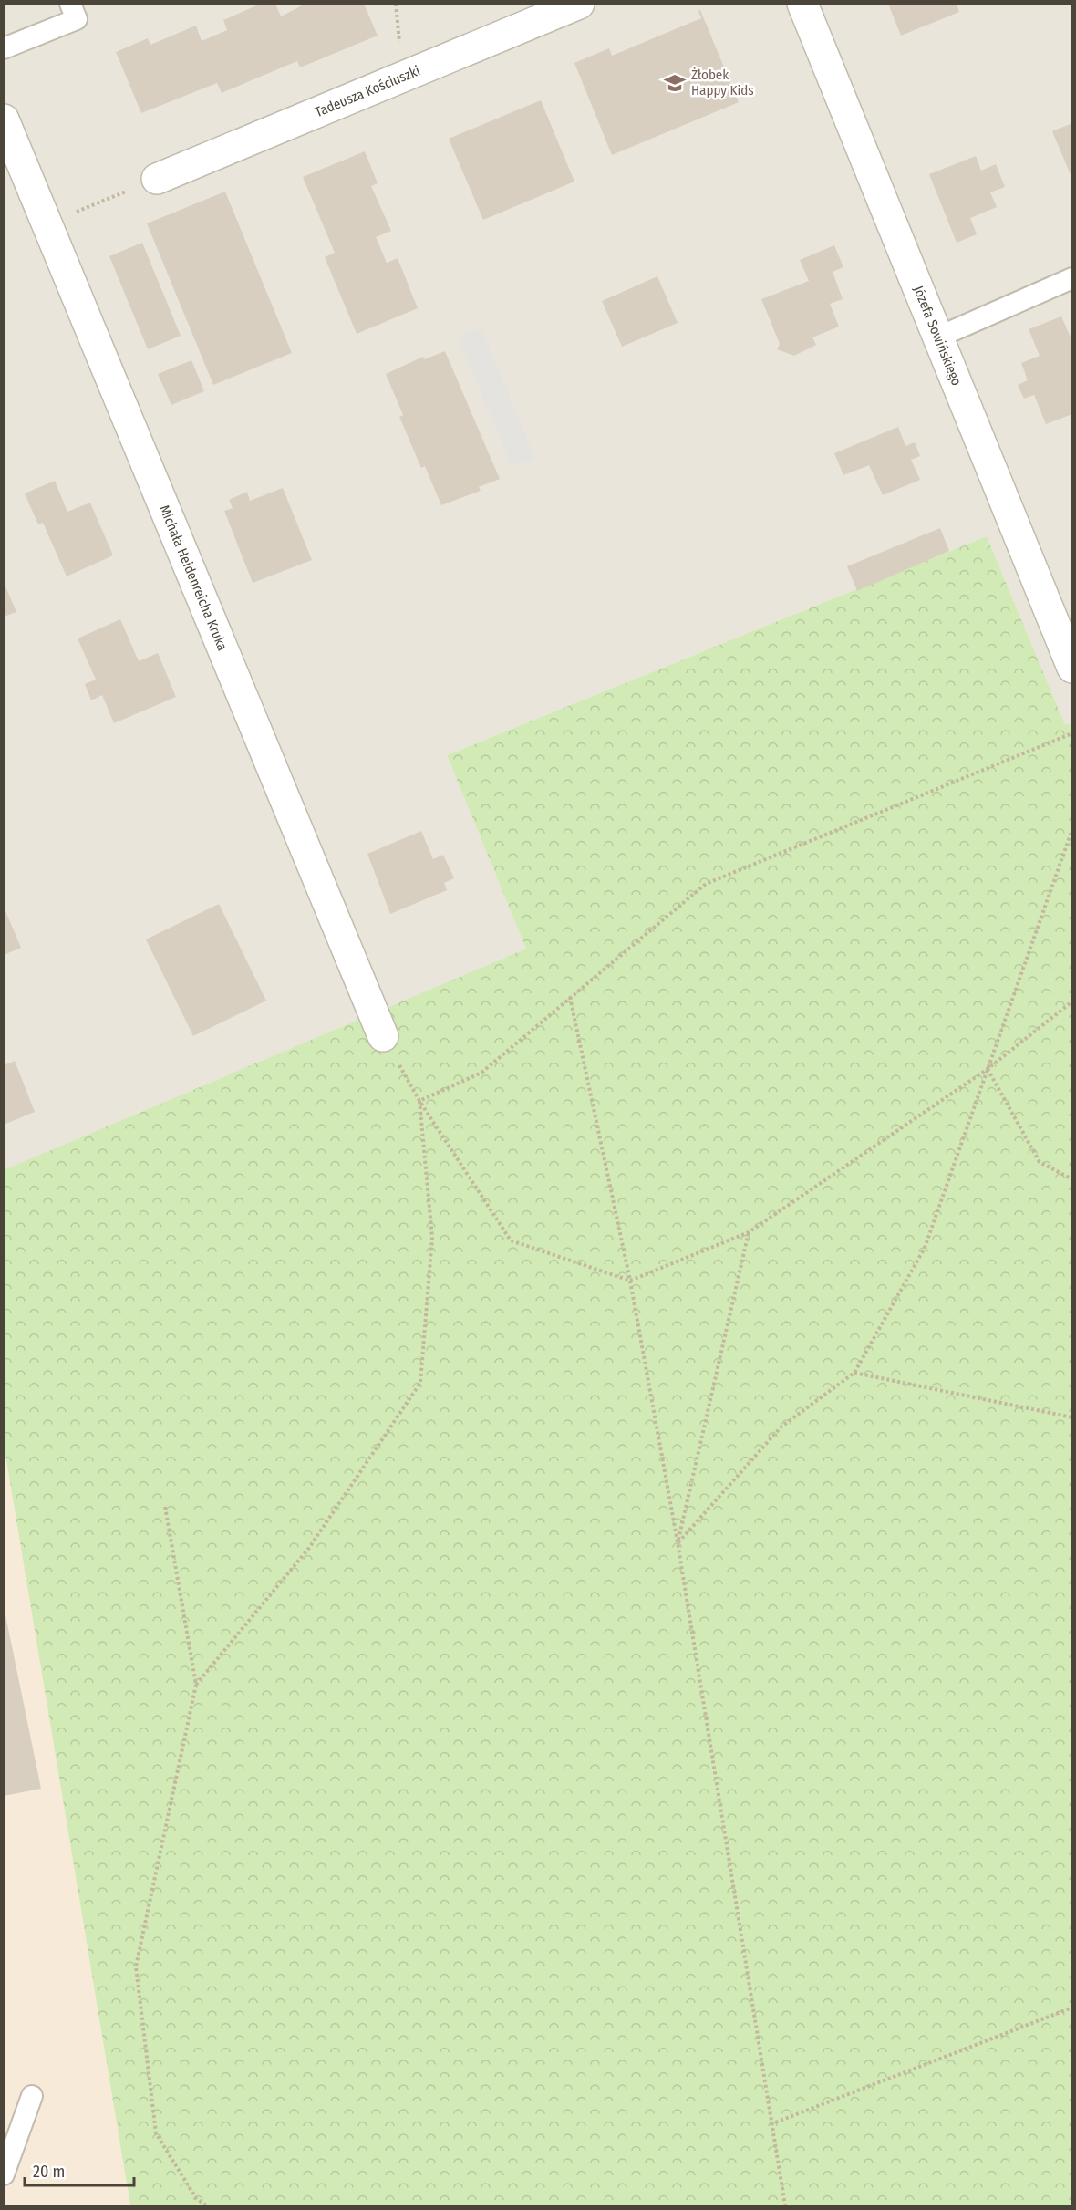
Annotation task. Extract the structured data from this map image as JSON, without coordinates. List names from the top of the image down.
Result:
{
  "streets": {
    "street": ["Tadeusza Kościuszki", "Józefa Sowińskiego", "Michała Heidenreicha Kruka"]
  },
  "places": {
    "school or university": ["Żłobek Happy Kids"]
  },
  "scale_bar": "20 m"
}
